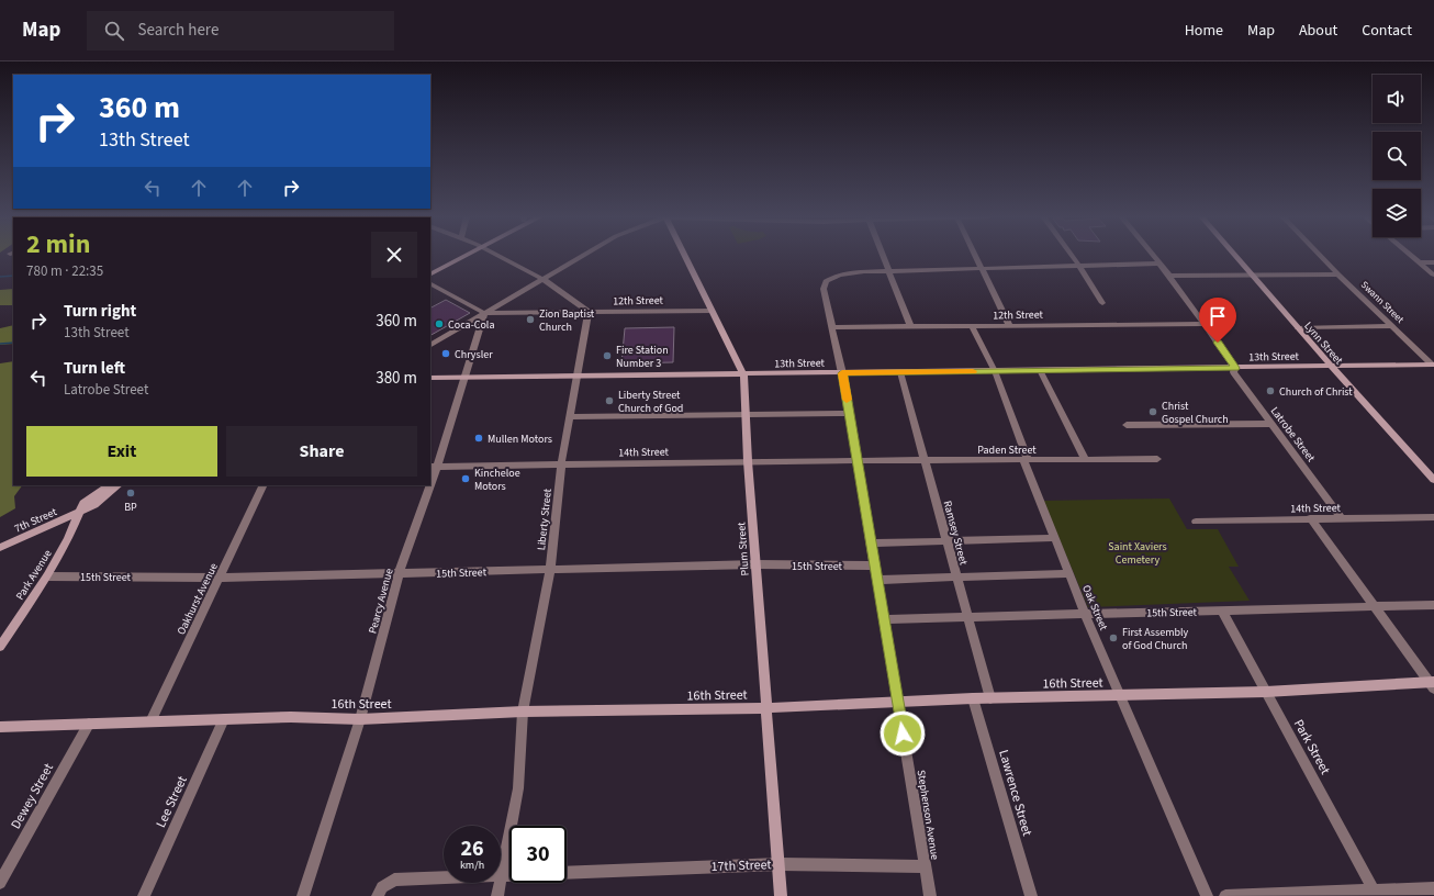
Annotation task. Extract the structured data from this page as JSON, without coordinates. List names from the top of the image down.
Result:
{
  "streets": {
    "street": [
      "12th Street",
      "Swann Street",
      "Lynn Street",
      "13th Street",
      "Latrobe Street",
      "Paden Street",
      "14th Street",
      "7th Street",
      "Liberty Street",
      "Ramsey Street",
      "Plum Street",
      "15th Street",
      "Park Avenue",
      "Oakhurst Avenue",
      "Pearcy Avenue",
      "Oak Street",
      "16th Street",
      "Park Street",
      "Lawrence Street",
      "Dewey Street",
      "Lee Street",
      "Stephenson Avenue",
      "17th Street"
    ]
  },
  "crossings": [
    ["12th Street", "Latrobe Street"],
    ["12th Street", "Liberty Street"],
    ["12th Street", "Plum Street"],
    ["12th Street", "Pearcy Avenue"],
    ["12th Street", "Oak Street"],
    ["12th Street", "Stephenson Avenue"],
    ["Swann Street", "13th Street"],
    ["Lynn Street", "13th Street"],
    ["13th Street", "Latrobe Street"],
    ["13th Street", "Liberty Street"],
    ["13th Street", "Ramsey Street"],
    ["13th Street", "Plum Street"],
    ["13th Street", "Pearcy Avenue"],
    ["13th Street", "Oak Street"],
    ["13th Street", "Stephenson Avenue"],
    ["Latrobe Street", "14th Street"],
    ["Paden Street", "14th Street"],
    ["Paden Street", "Ramsey Street"],
    ["Paden Street", "Oak Street"],
    ["Paden Street", "Stephenson Avenue"],
    ["14th Street", "Liberty Street"],
    ["14th Street", "Plum Street"],
    ["14th Street", "Pearcy Avenue"],
    ["14th Street", "Stephenson Avenue"],
    ["7th Street", "Park Avenue"],
    ["Liberty Street", "15th Street"],
    ["Liberty Street", "16th Street"],
    ["Liberty Street", "17th Street"],
    ["Ramsey Street", "15th Street"],
    ["Ramsey Street", "16th Street"],
    ["Plum Street", "15th Street"],
    ["Plum Street", "16th Street"],
    ["Plum Street", "17th Street"],
    ["15th Street", "Park Avenue"],
    ["15th Street", "Oakhurst Avenue"],
    ["15th Street", "Pearcy Avenue"],
    ["15th Street", "Oak Street"],
    ["15th Street", "Park Street"],
    ["15th Street", "Stephenson Avenue"],
    ["Oakhurst Avenue", "16th Street"],
    ["Pearcy Avenue", "16th Street"],
    ["Oak Street", "16th Street"],
    ["16th Street", "Park Street"],
    ["16th Street", "Lawrence Street"],
    ["16th Street", "Dewey Street"],
    ["16th Street", "Lee Street"],
    ["16th Street", "Stephenson Avenue"],
    ["Stephenson Avenue", "17th Street"]
  ],
  "parks": ["Saint Xaviers Cemetery"],
  "places": [
    "Zion Baptist Church",
    "Coca-Cola",
    "Chrysler",
    "Fire Station Number 3",
    "Church of Christ",
    "Liberty Street Church of God",
    "Christ Gospel Church",
    "Mullen Motors",
    "Kincheloe Motors",
    "BP",
    "First Assembly of God Church"
  ],
  "page": {
    "header": "Map",
    "search": "Search here",
    "nav": [
      "Home",
      "Map",
      "About",
      "Contact"
    ],
    "turn": ["360 m", "13th Street"],
    "heading": ["2 min", "780 m · 22:35"],
    "list": [
      {
        "name": "Turn right",
        "note": "13th Street",
        "value": "360 m"
      },
      {
        "name": "Turn left",
        "note": "Latrobe Street",
        "value": "380 m"
      }
    ],
    "buttons": ["Exit", "Share"],
    "speed": "26 km/h",
    "limit": "30"
  }
}
